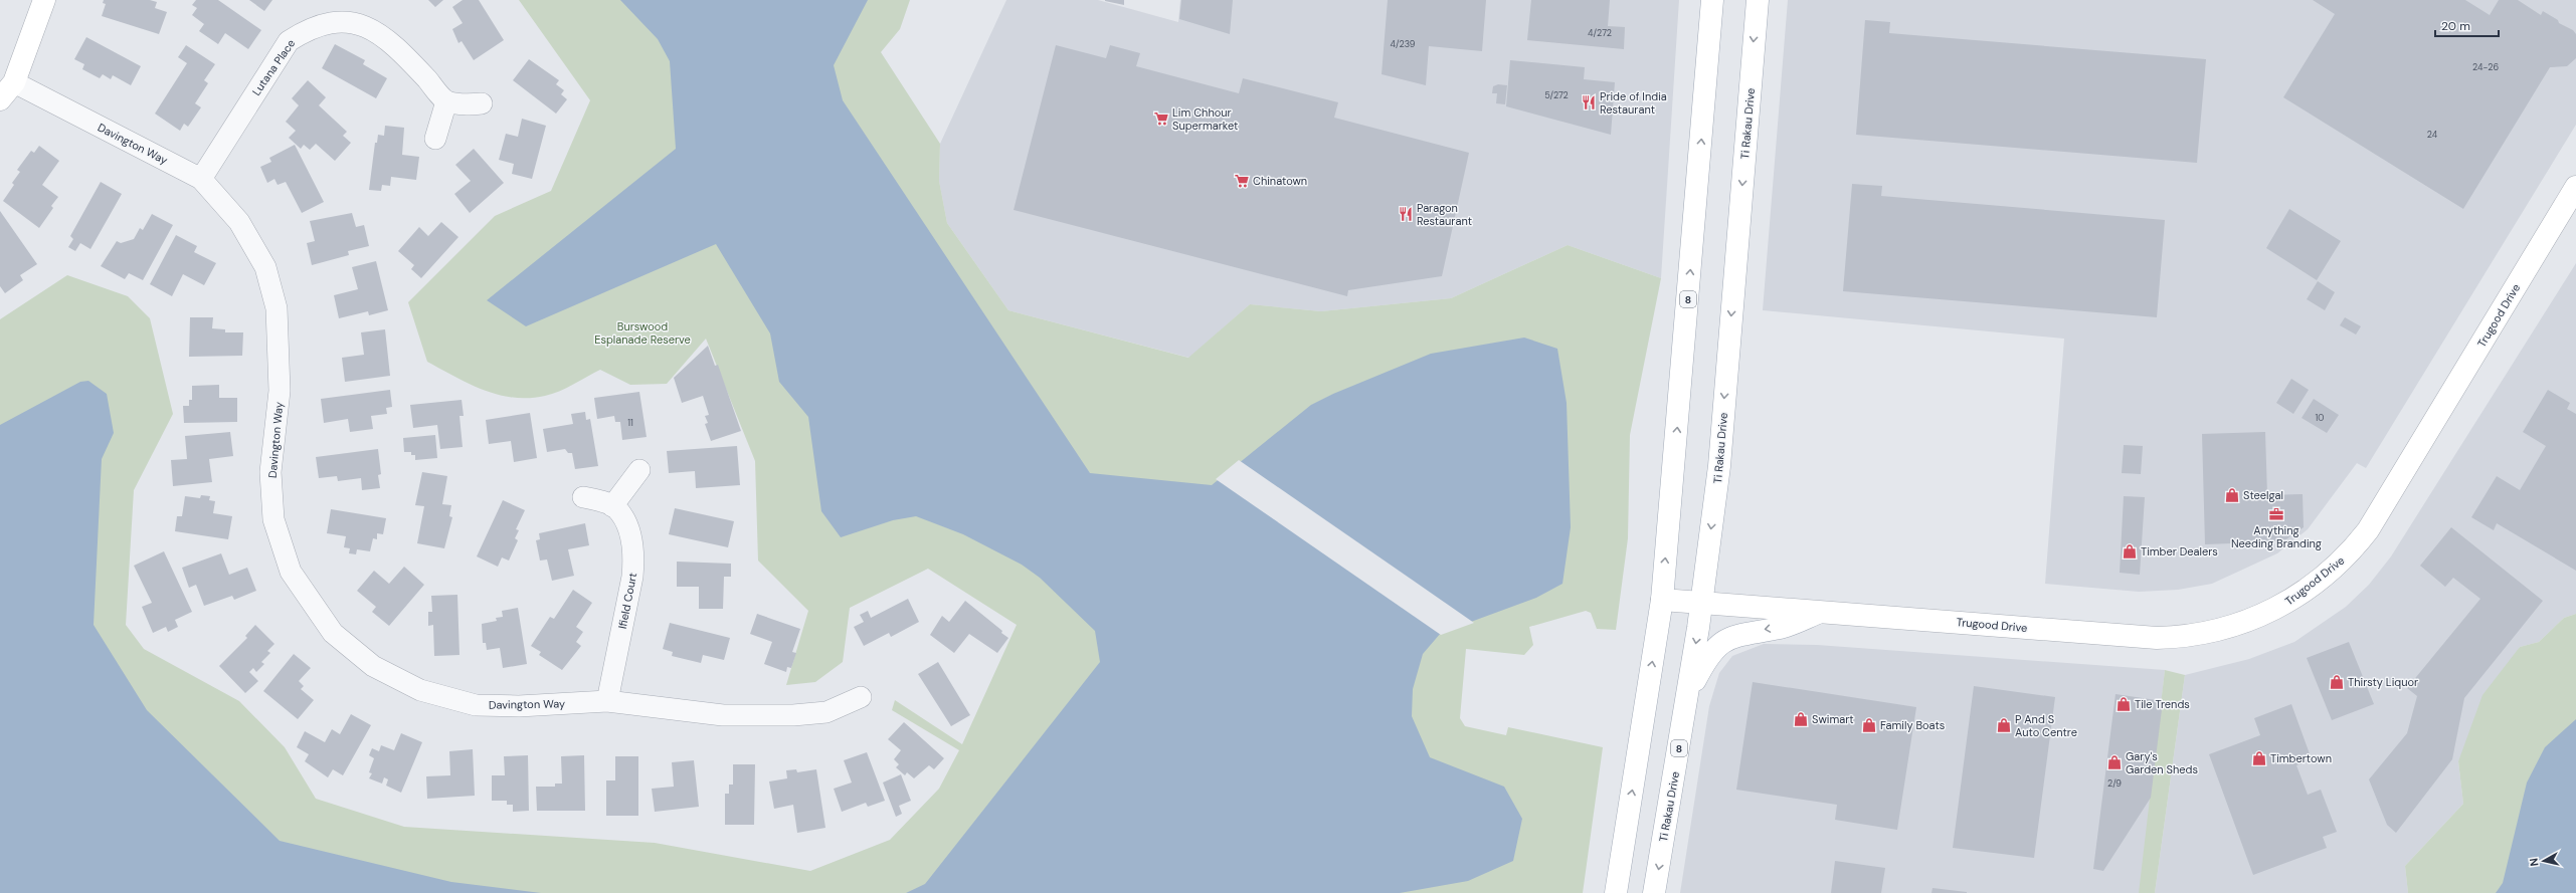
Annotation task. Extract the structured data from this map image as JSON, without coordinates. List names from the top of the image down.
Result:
{
  "streets": {
    "main road": ["Ti Rakau Drive", "8", "Trugood Drive"],
    "street": ["Lutana Place", "Davington Way", "Ifield Court"]
  },
  "crossings": [
    ["Lutana Place", "Davington Way"],
    ["Ti Rakau Drive", "Trugood Drive"],
    ["Davington Way", "Ifield Court"],
    ["8", "Trugood Drive"]
  ],
  "parks": ["Burswood Esplanade Reserve"],
  "places": {
    "restaurant": ["Pride of India Restaurant", "Paragon Restaurant"],
    "supermarket": ["Lim Chhour Supermarket", "Chinatown"],
    "shop": [
      "Steelgal",
      "Timber Dealers",
      "Thirsty Liquor",
      "Tile Trends",
      "Swimart",
      "Family Boats",
      "P And S Auto Centre",
      "Timbertown",
      "Gary's Garden Sheds"
    ],
    "office": ["Anything Needing Branding"]
  },
  "house_numbers": [
    "4/272",
    "4/239",
    "24-26",
    "5/272",
    "24",
    "10",
    "11",
    "2/9"
  ],
  "scale_bar": "20 m",
  "north": "left"
}
